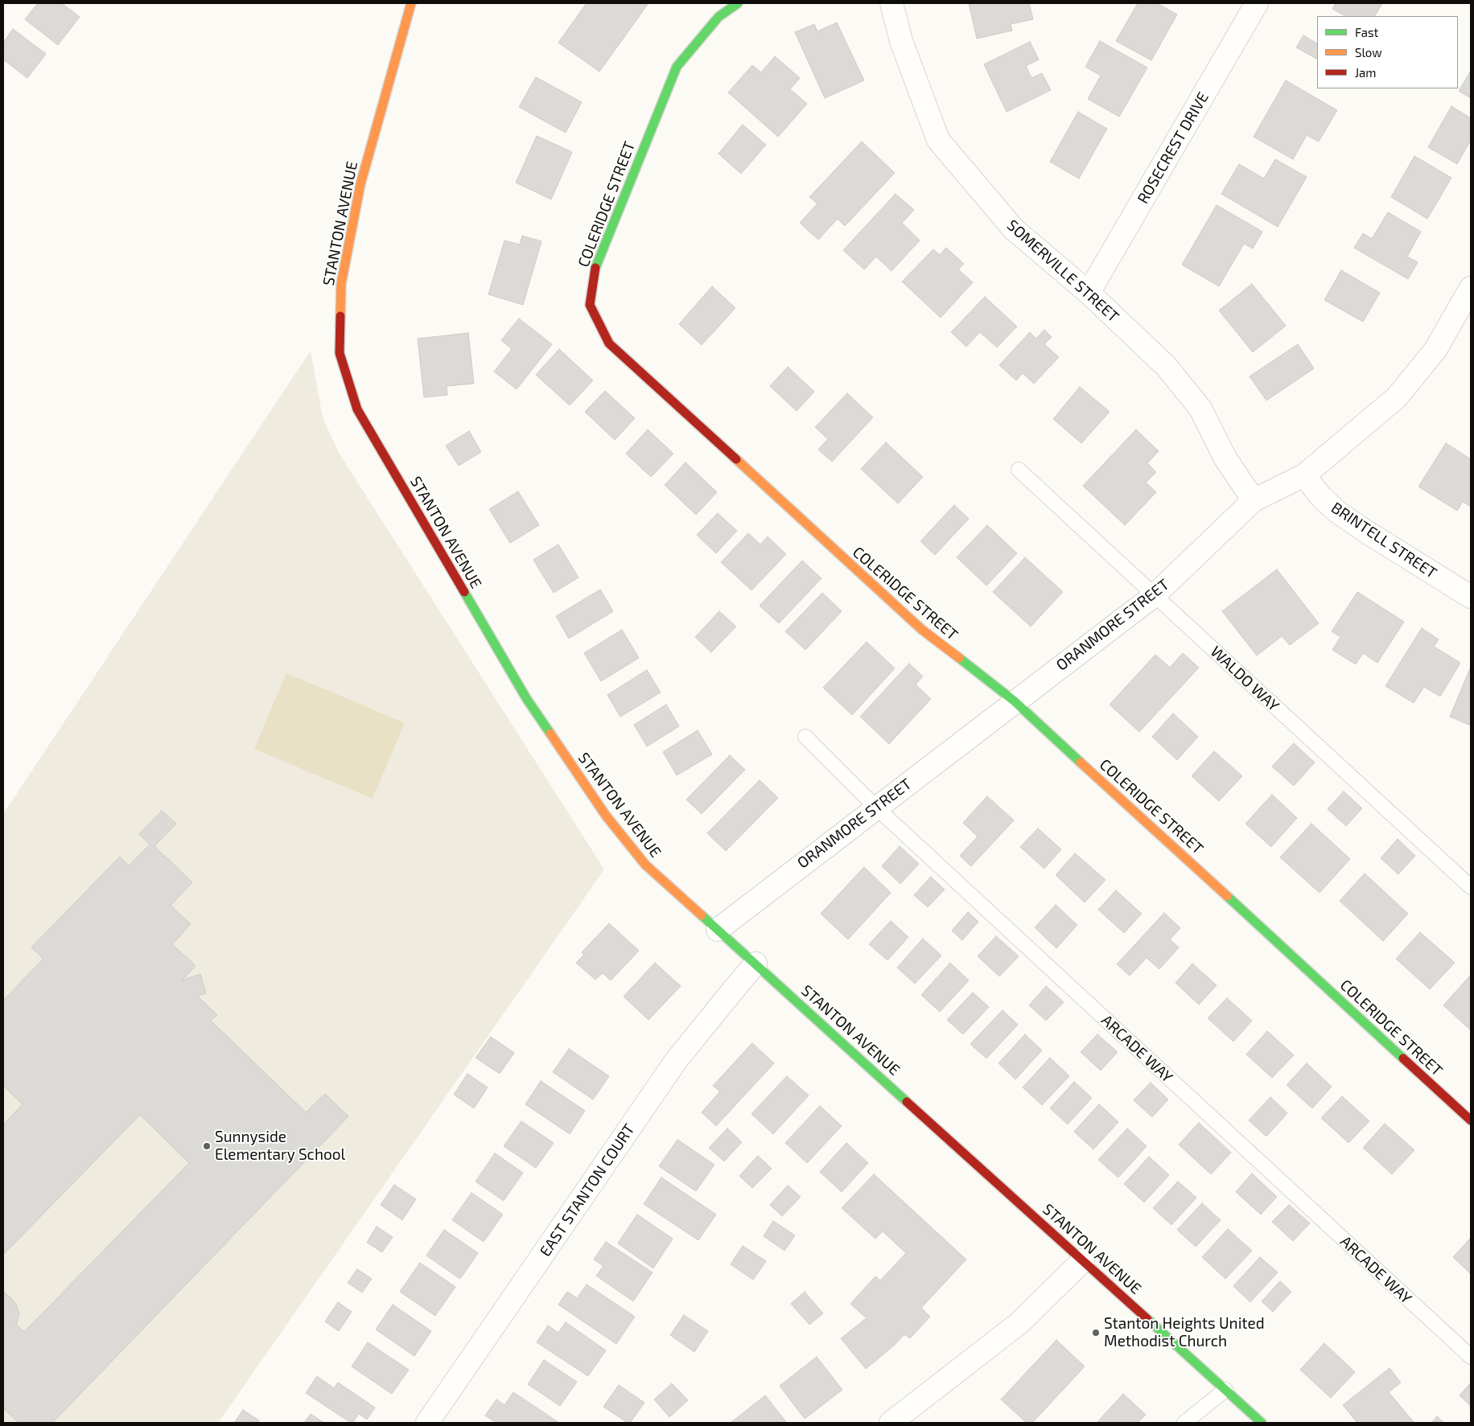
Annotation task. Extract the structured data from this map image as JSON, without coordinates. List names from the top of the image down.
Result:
{
  "streets": {
    "street": [
      "ROSECREST DRIVE",
      "COLERIDGE STREET",
      "STANTON AVENUE",
      "SOMERVILLE STREET",
      "BRINTELL STREET",
      "ORANMORE STREET",
      "EAST STANTON COURT"
    ],
    "lane": ["WALDO WAY", "ARCADE WAY"]
  },
  "crossings": [
    ["ROSECREST DRIVE", "SOMERVILLE STREET"],
    ["COLERIDGE STREET", "ORANMORE STREET"],
    ["STANTON AVENUE", "ORANMORE STREET"],
    ["STANTON AVENUE", "EAST STANTON COURT"],
    ["SOMERVILLE STREET", "ORANMORE STREET"],
    ["BRINTELL STREET", "ORANMORE STREET"],
    ["ORANMORE STREET", "WALDO WAY"],
    ["ORANMORE STREET", "ARCADE WAY"]
  ],
  "places": ["Sunnyside Elementary School", "Stanton Heights United Methodist Church"],
  "legend": ["Fast", "Slow", "Jam"]
}
